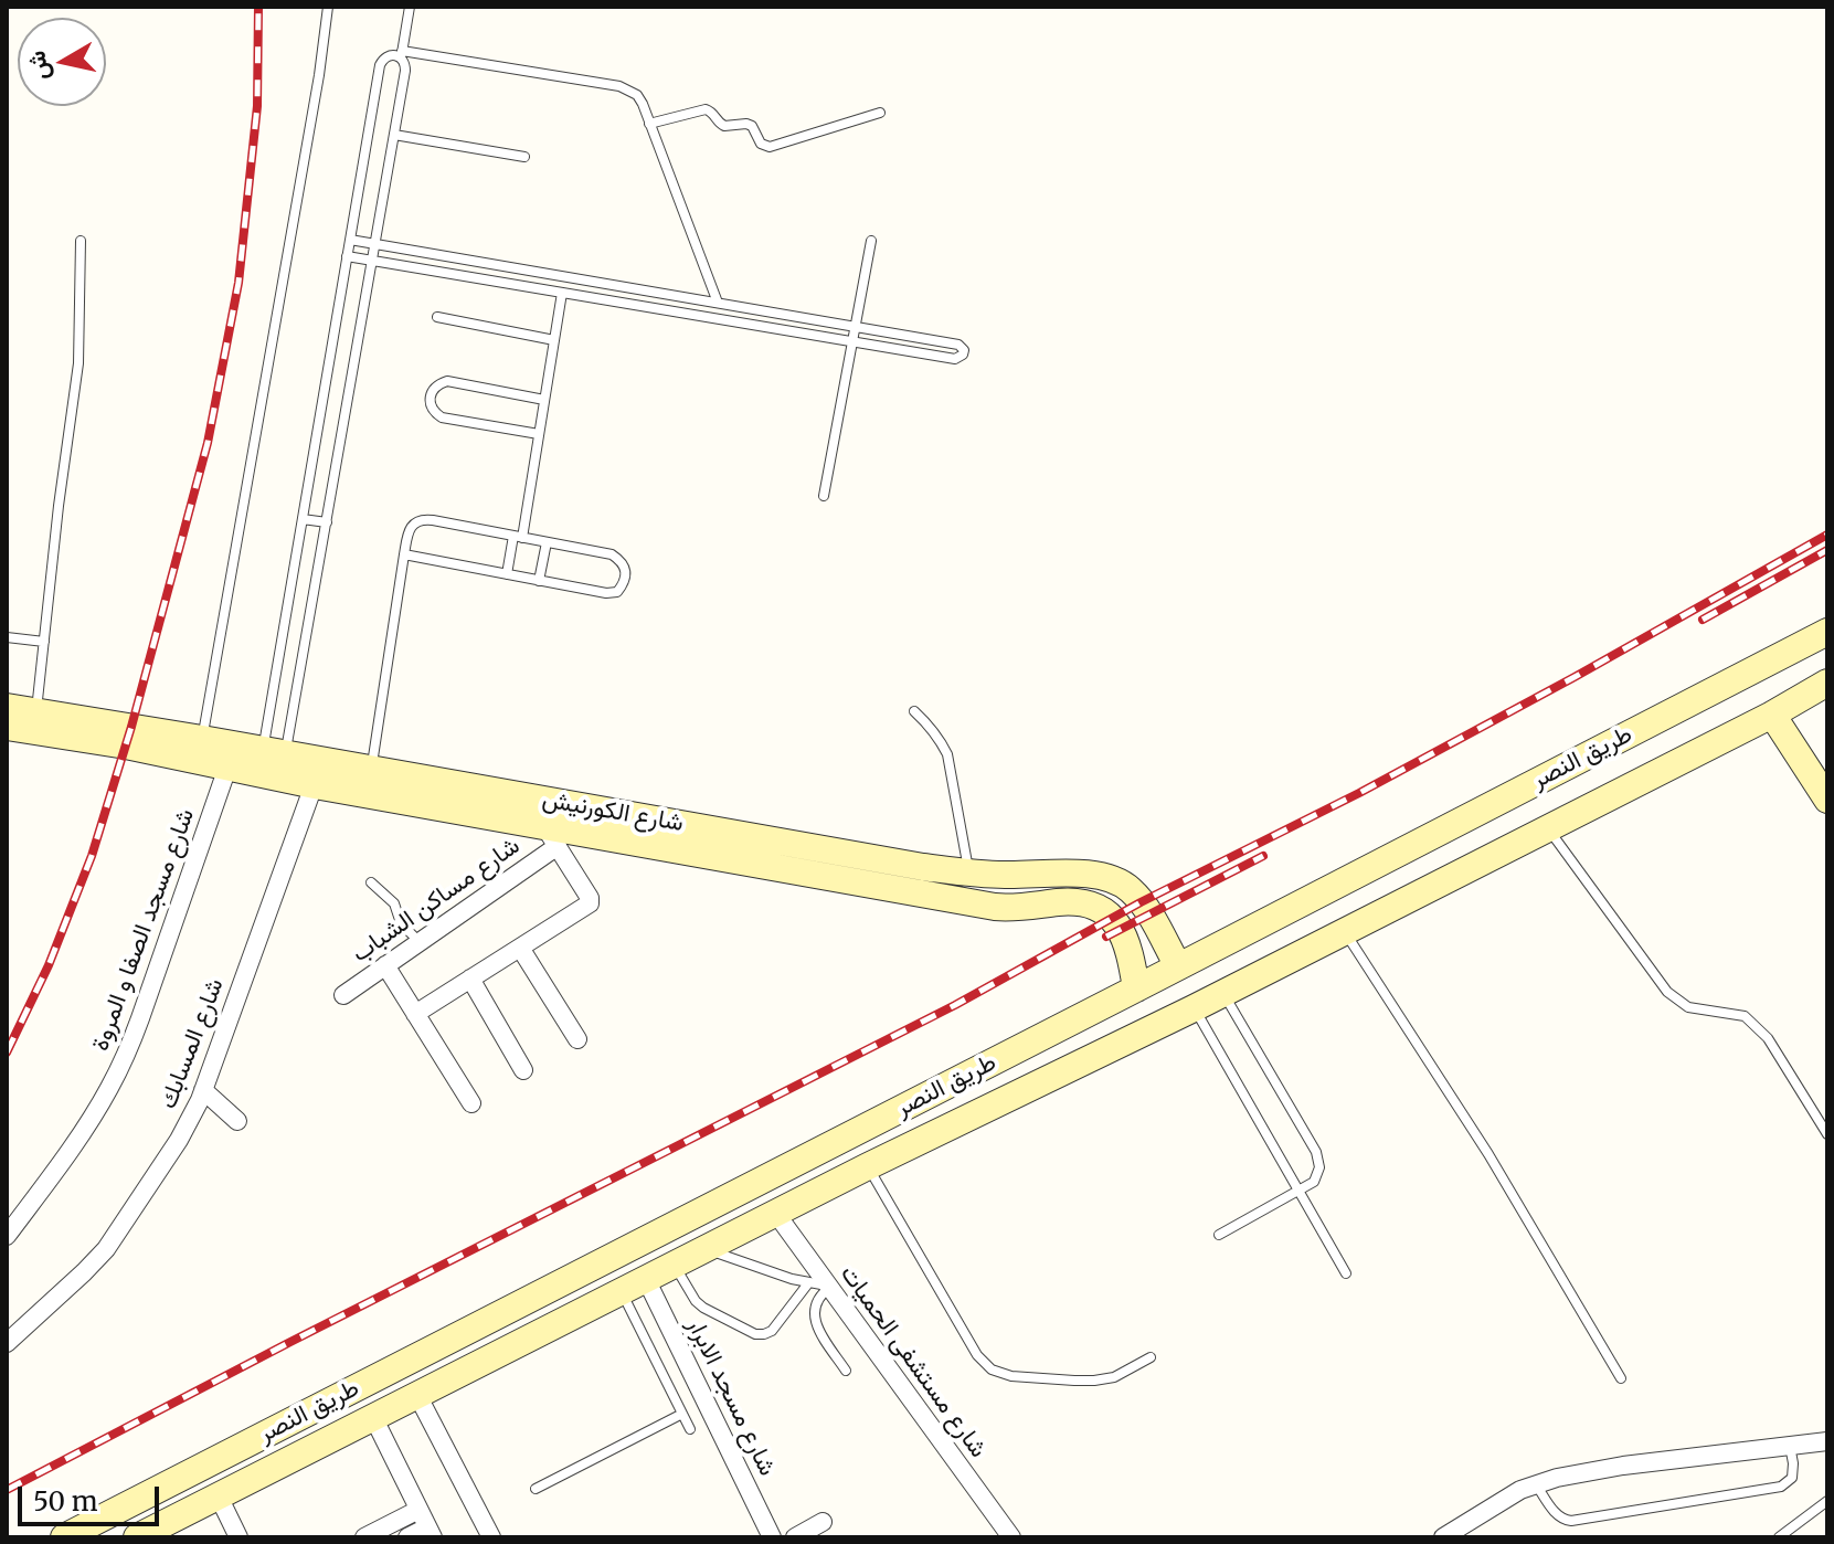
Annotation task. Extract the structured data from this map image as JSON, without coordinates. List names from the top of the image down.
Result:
{
  "streets": {
    "main road": ["طريق النصر", "شارع الكورنيش"],
    "street": [
      "شارع مساكن الشباب",
      "شارع مسجد الصفا و المروة",
      "شارع المسابك",
      "شارع مستشفى الحميات",
      "شارع مسجد الابرار"
    ]
  },
  "crossings": [
    ["طريق النصر", "شارع الكورنيش"],
    ["طريق النصر", "شارع مستشفى الحميات"],
    ["طريق النصر", "شارع مسجد الابرار"],
    ["شارع الكورنيش", "شارع مساكن الشباب"],
    ["شارع الكورنيش", "شارع مسجد الصفا و المروة"],
    ["شارع الكورنيش", "شارع المسابك"]
  ],
  "scale_bar": "50 m",
  "north": "left"
}
